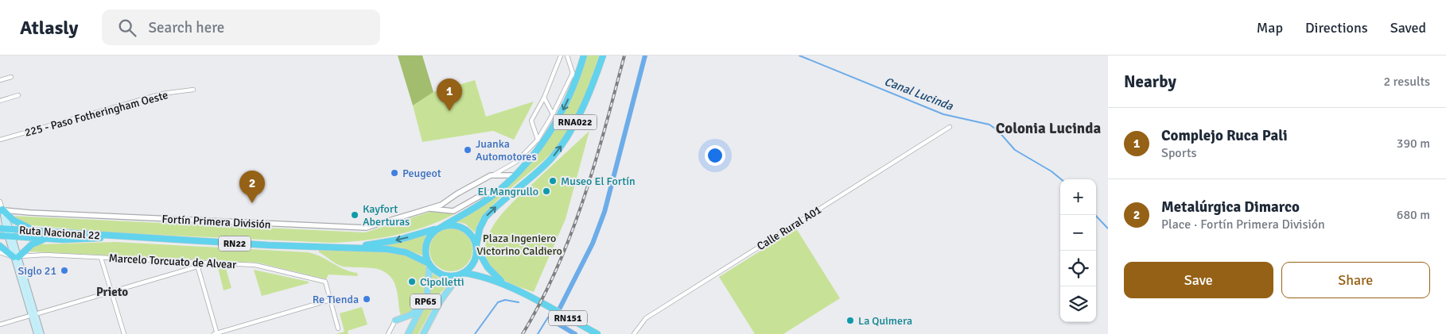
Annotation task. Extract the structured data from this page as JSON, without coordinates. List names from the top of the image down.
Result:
{
  "streets": {
    "highway": [
      "RNA022",
      "Ruta Nacional 22",
      "RN22",
      "RN151"
    ],
    "main road": ["RP65"],
    "street": [
      "225 - Paso Fotheringham Oeste",
      "Fortín Primera División",
      "Calle Rural A01",
      "Marcelo Torcuato de Alvear"
    ]
  },
  "crossings": [
    ["RNA022", "Fortín Primera División"],
    ["RNA022", "Ruta Nacional 22"],
    ["RNA022", "RN22"],
    ["RNA022", "RP65"],
    ["RNA022", "RN151"],
    ["Ruta Nacional 22", "RN22"],
    ["Ruta Nacional 22", "RP65"],
    ["Ruta Nacional 22", "RN151"],
    ["RN22", "RP65"],
    ["RN22", "RN151"],
    ["RP65", "RN151"]
  ],
  "districts": ["Colonia Lucinda", "Prieto"],
  "water": ["Canal Lucinda"],
  "parks": ["Plaza Ingeniero Victorino Caldiero"],
  "places": [
    "Juanka Automotores",
    "Peugeot",
    "Museo El Fortín",
    "El Mangrullo",
    "Kayfort Aberturas",
    "Siglo 21",
    "Cipolletti",
    "Re Tienda",
    "La Quimera"
  ],
  "page": {
    "header": "Atlasly",
    "search": "Search here",
    "nav": ["Map", "Directions", "Saved"],
    "heading": ["Nearby", "2 results"],
    "pins": ["1", "2"],
    "list": [
      {
        "mark": "1",
        "name": "Complejo Ruca Pali",
        "note": "Sports",
        "value": "390 m"
      },
      {
        "mark": "2",
        "name": "Metalúrgica Dimarco",
        "note": "Place · Fortín Primera División",
        "value": "680 m"
      }
    ],
    "map_buttons": ["+", "−"],
    "buttons": ["Save", "Share"]
  }
}
